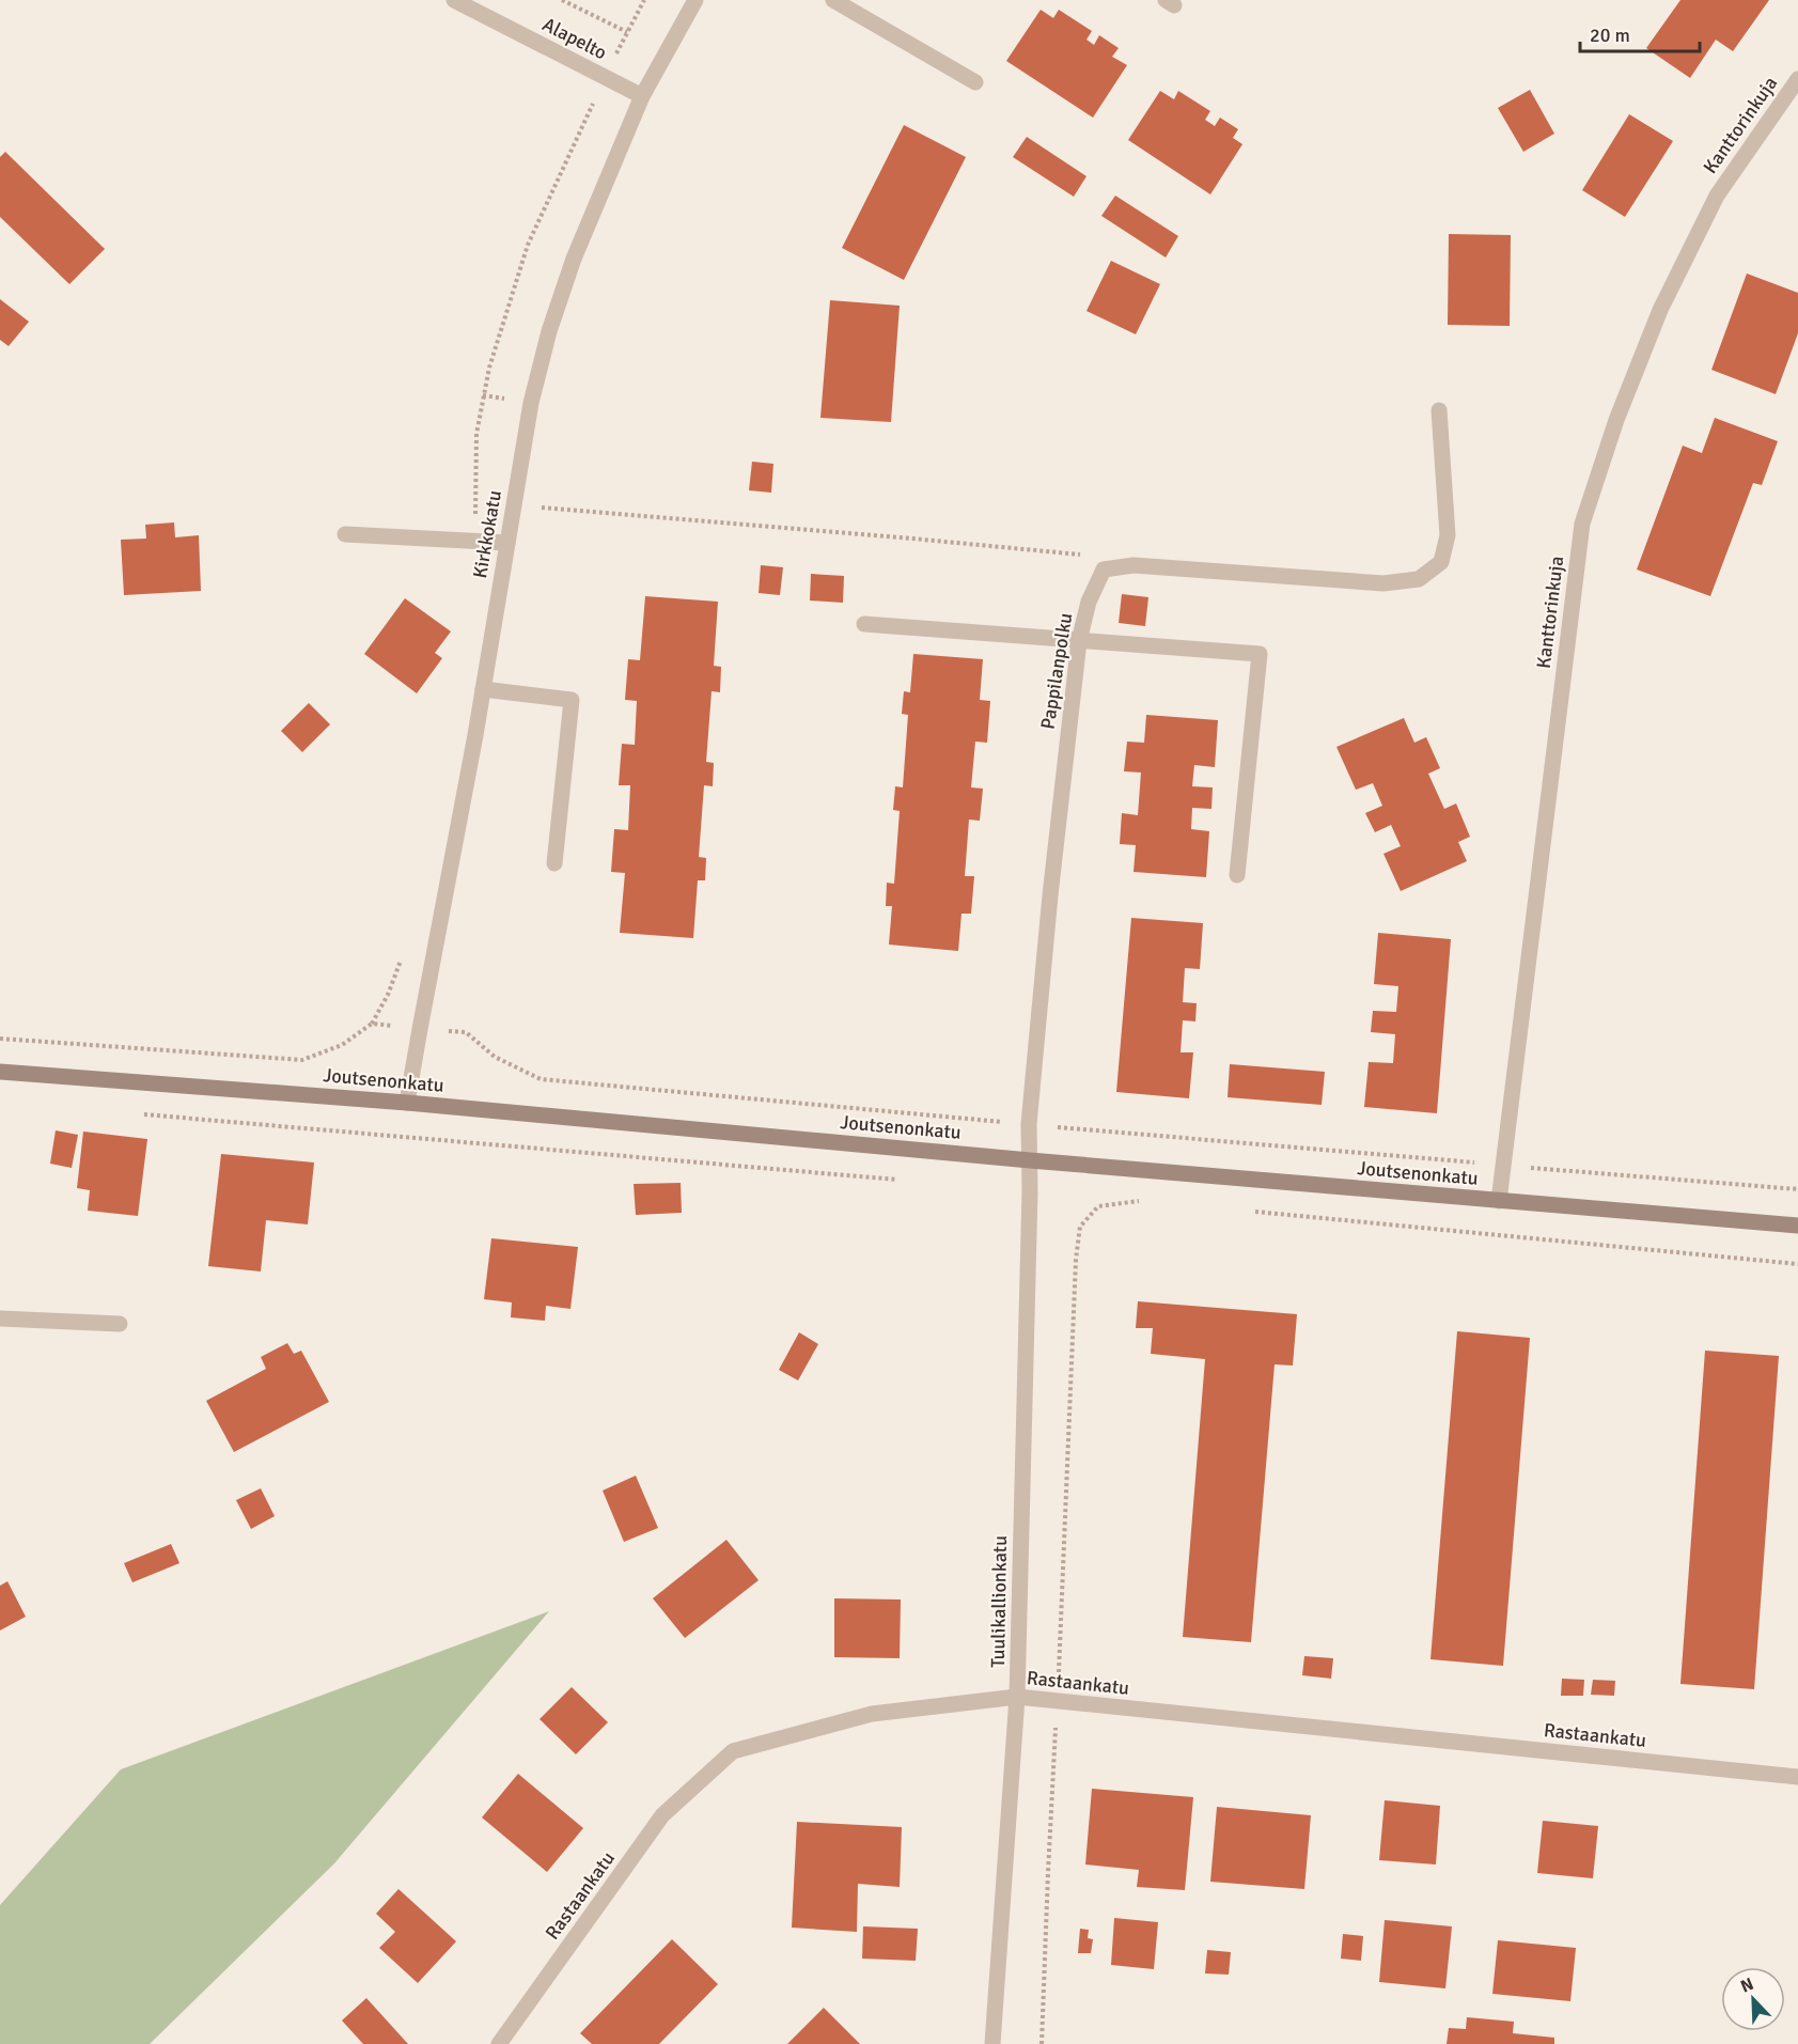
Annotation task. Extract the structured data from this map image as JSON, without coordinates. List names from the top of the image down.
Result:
{
  "streets": {
    "main road": ["Joutsenonkatu"],
    "street": [
      "Alapelto",
      "Kanttorinkuja",
      "Kirkkokatu",
      "Pappilanpolku",
      "Tuulikallionkatu",
      "Rastaankatu"
    ]
  },
  "crossings": [
    ["Alapelto", "Kirkkokatu"],
    ["Kanttorinkuja", "Joutsenonkatu"],
    ["Kirkkokatu", "Joutsenonkatu"],
    ["Pappilanpolku", "Joutsenonkatu"],
    ["Pappilanpolku", "Tuulikallionkatu"],
    ["Joutsenonkatu", "Tuulikallionkatu"],
    ["Tuulikallionkatu", "Rastaankatu"]
  ],
  "scale_bar": "20 m",
  "north": "top left"
}
